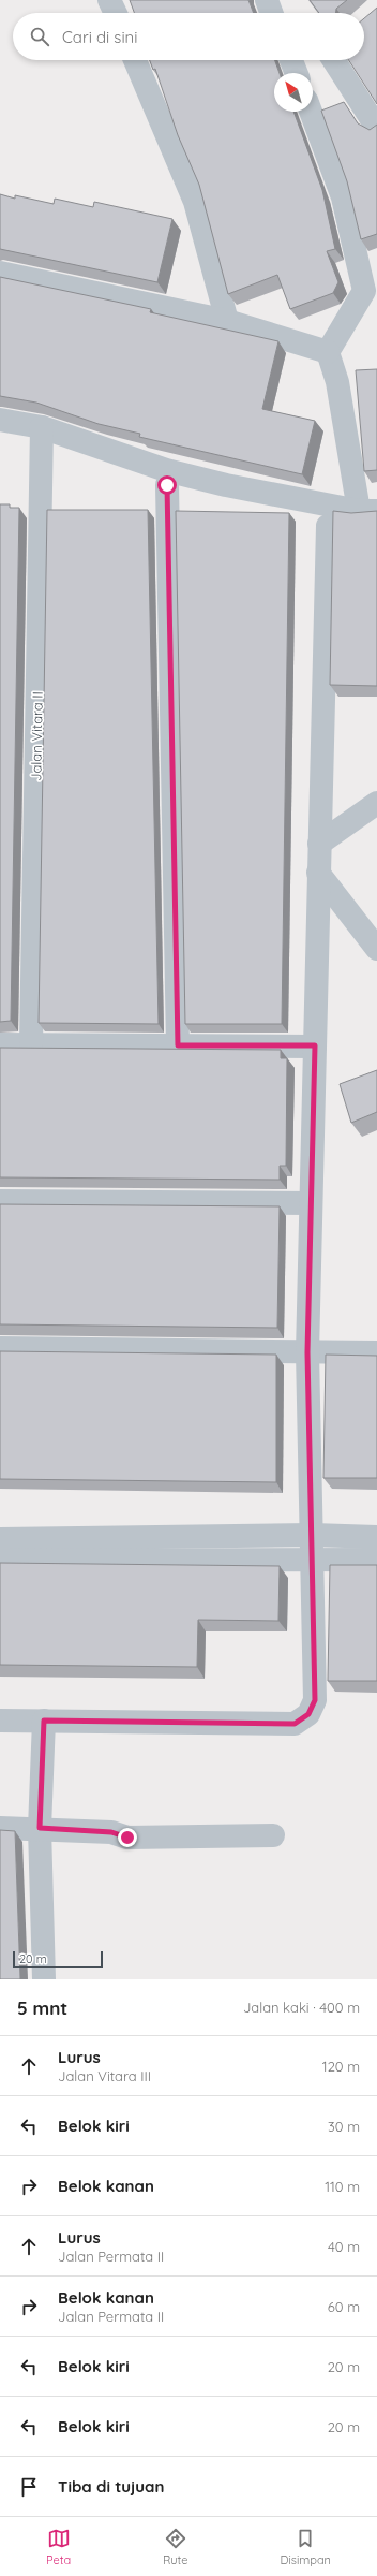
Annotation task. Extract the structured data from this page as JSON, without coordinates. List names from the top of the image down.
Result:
{
  "streets": {
    "street": ["Jalan Vitara II"]
  },
  "scale_bar": "20 m",
  "north": "top left",
  "page": {
    "search": "Cari di sini",
    "scale": "20 m",
    "heading": ["5 mnt", "Jalan kaki · 400 m"],
    "list": [
      ["Lurus", "Jalan Vitara III", "120 m"],
      ["Belok kiri", "30 m"],
      ["Belok kanan", "110 m"],
      ["Lurus", "Jalan Permata II", "40 m"],
      ["Belok kanan", "Jalan Permata II", "60 m"],
      ["Belok kiri", "20 m"],
      ["Belok kiri", "20 m"],
      "Tiba di tujuan"
    ],
    "nav": ["Peta", "Rute", "Disimpan"]
  }
}
